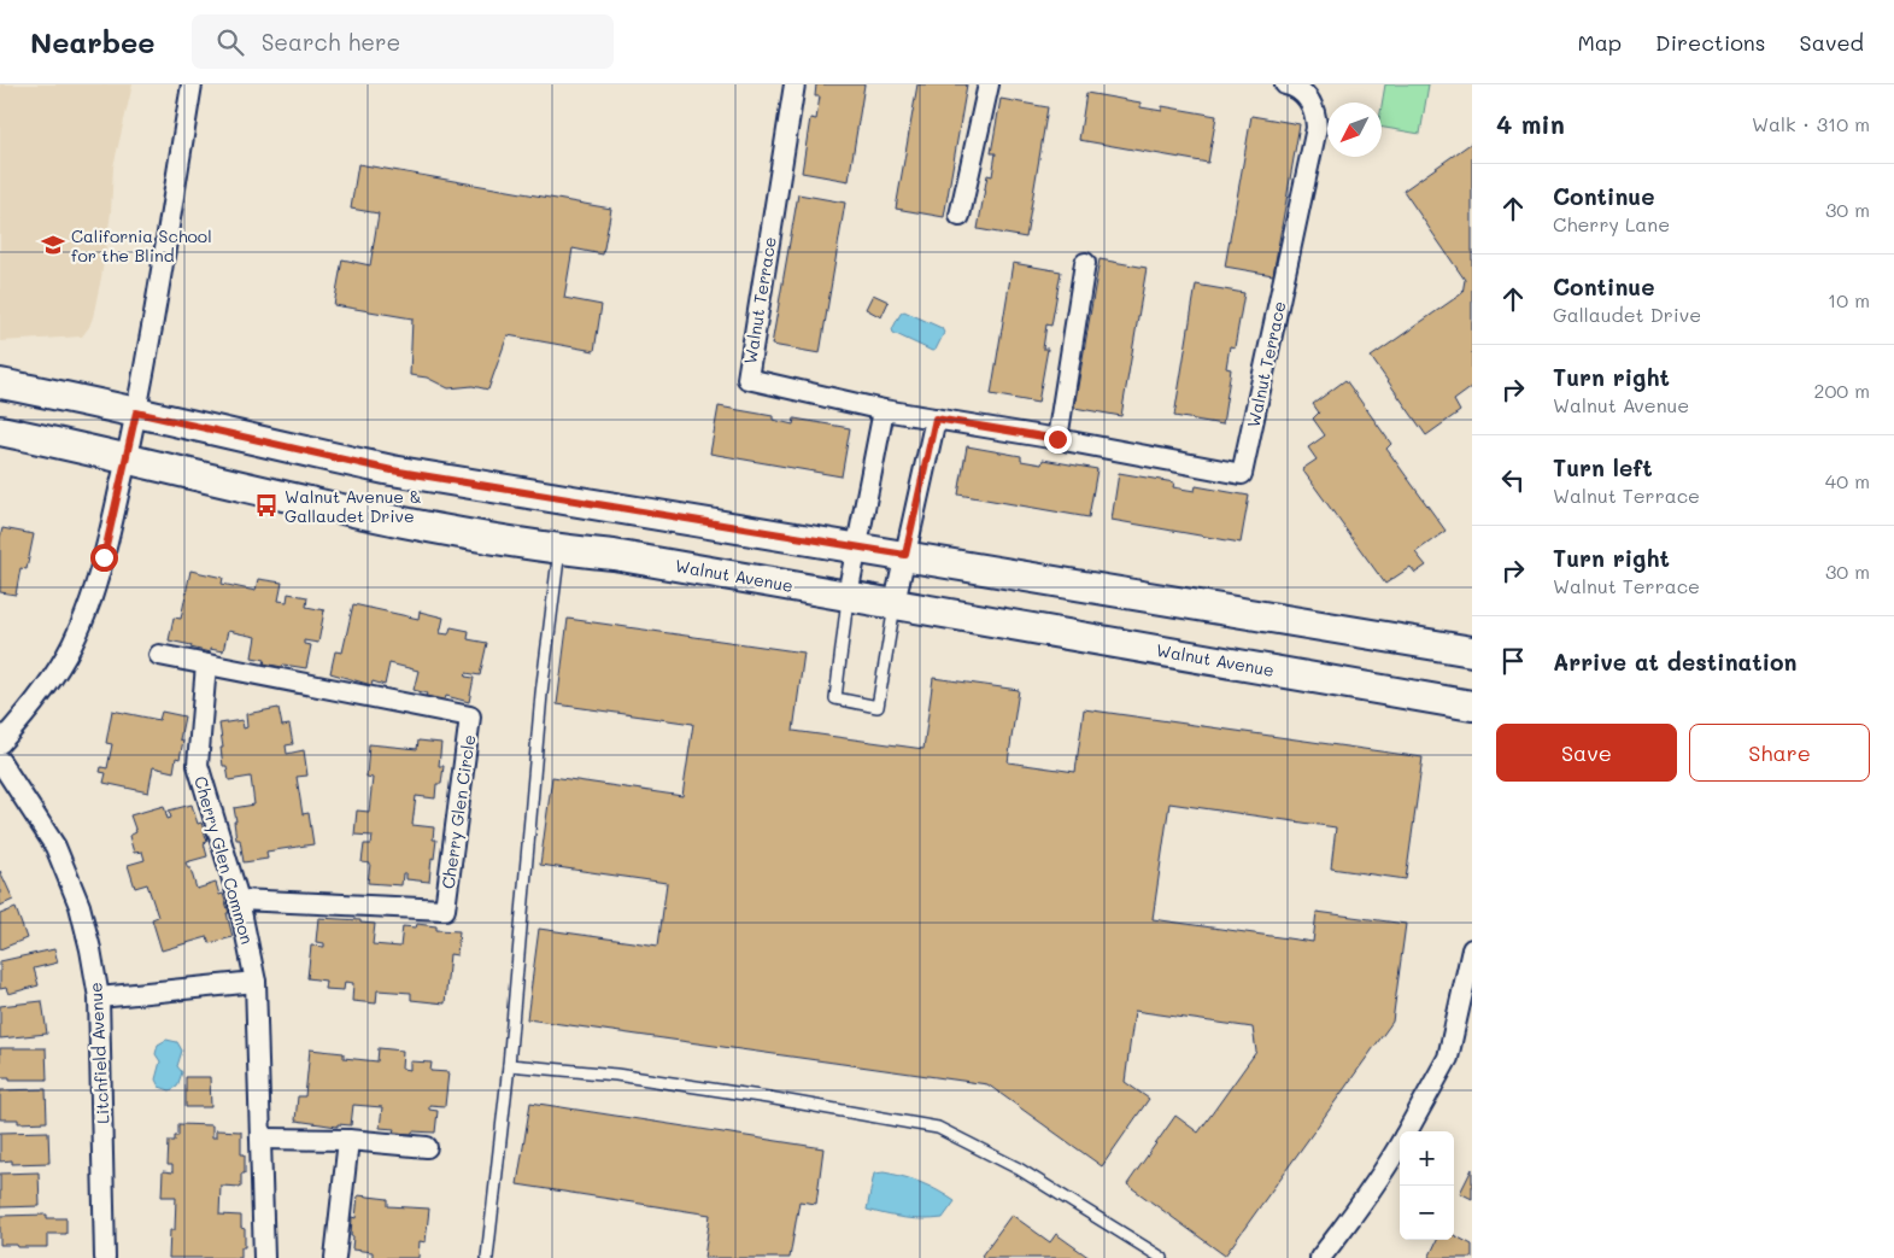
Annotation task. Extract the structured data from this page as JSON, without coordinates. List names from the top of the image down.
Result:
{
  "streets": {
    "main road": ["Walnut Avenue"],
    "street": [
      "Walnut Terrace",
      "Cherry Glen Circle",
      "Cherry Glen Common",
      "Litchfield Avenue"
    ]
  },
  "crossings": [
    ["Cherry Glen Circle", "Cherry Glen Common"]
  ],
  "places": {
    "school or university": ["California School for the Blind"],
    "bus stop": ["Walnut Avenue & Gallaudet Drive"]
  },
  "north": "bottom left",
  "page": {
    "header": "Nearbee",
    "search": "Search here",
    "nav": ["Map", "Directions", "Saved"],
    "heading": ["4 min", "Walk · 310 m"],
    "list": [
      ["Continue", "Cherry Lane", "30 m"],
      ["Continue", "Gallaudet Drive", "10 m"],
      ["Turn right", "Walnut Avenue", "200 m"],
      ["Turn left", "Walnut Terrace", "40 m"],
      ["Turn right", "Walnut Terrace", "30 m"],
      "Arrive at destination"
    ],
    "buttons": ["Save", "Share"],
    "map_buttons": ["+", "−"]
  }
}
